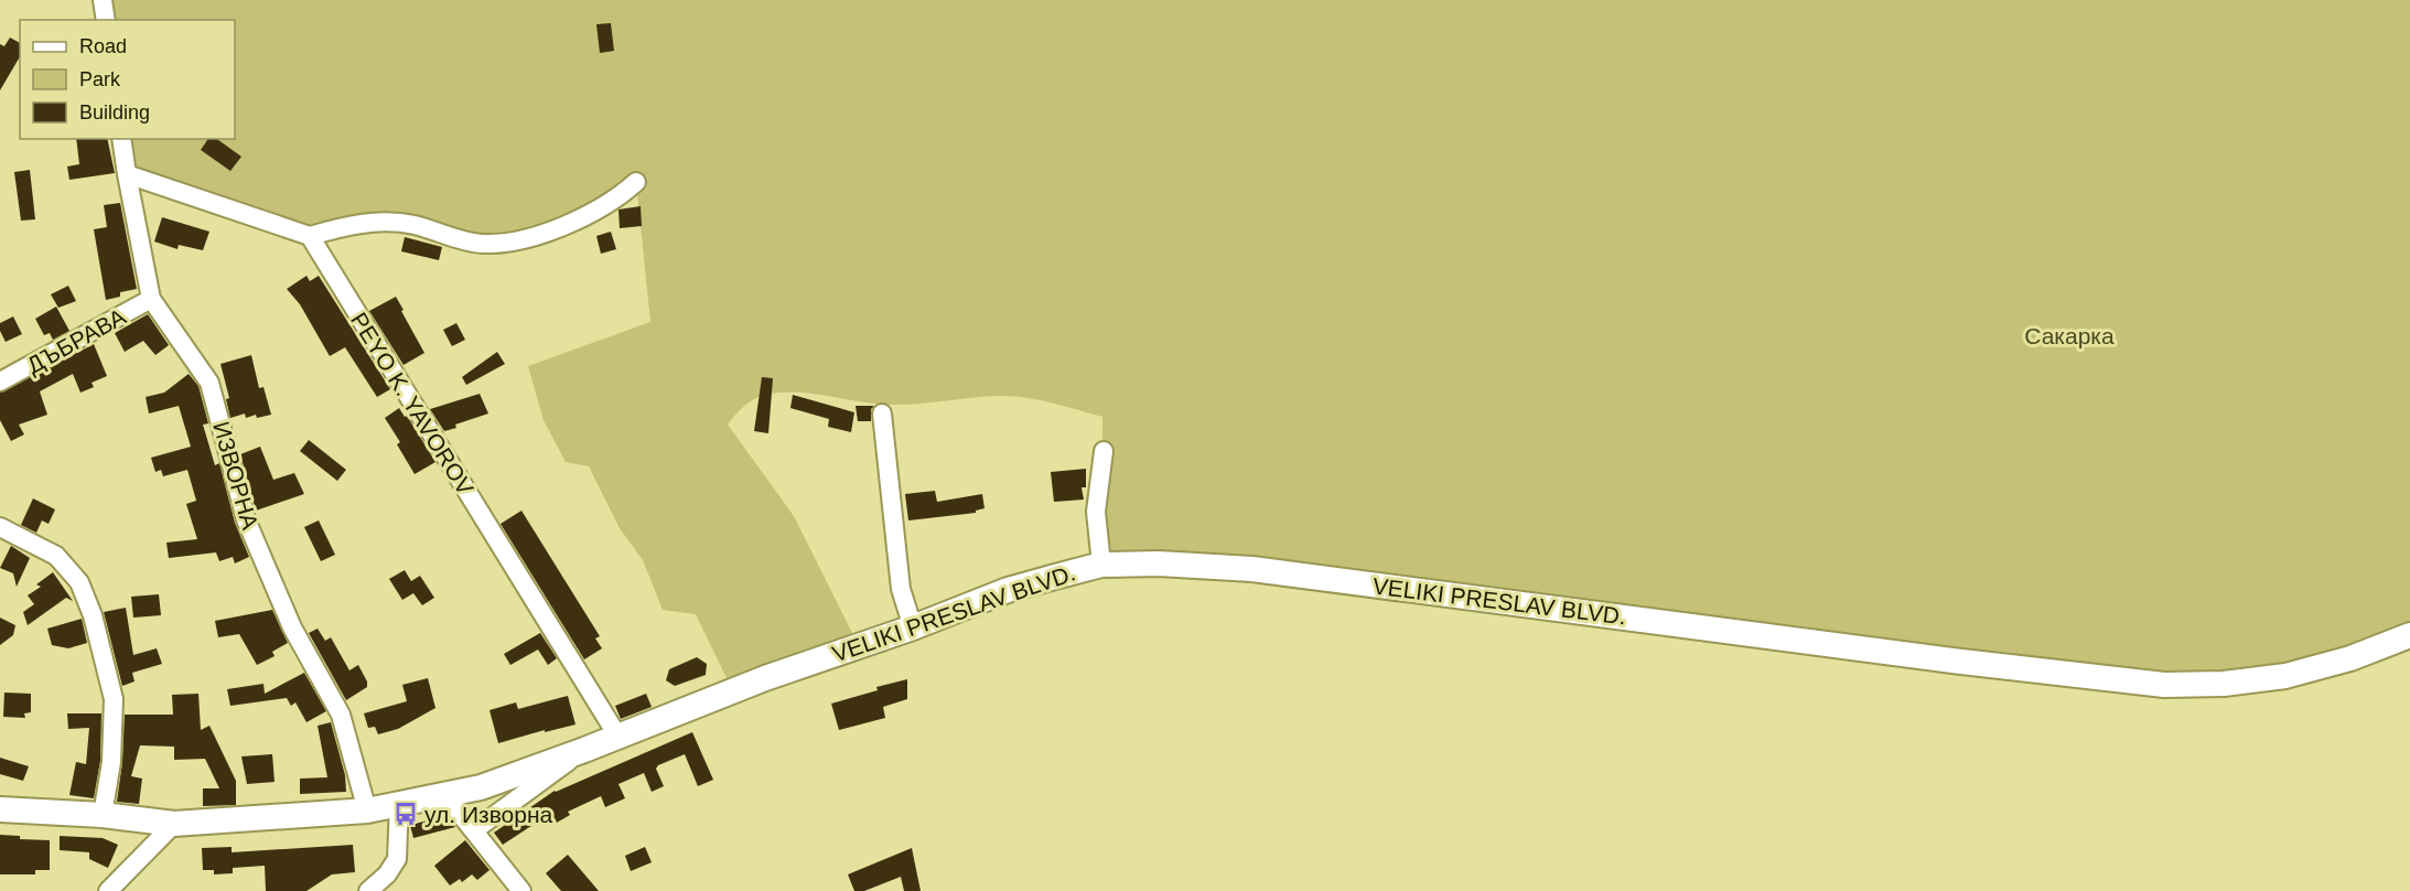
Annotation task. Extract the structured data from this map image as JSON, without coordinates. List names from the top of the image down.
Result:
{
  "streets": {
    "main road": ["VELIKI PRESLAV BLVD."],
    "street": ["ДЪБРАВА", "PEYO K. YAVOROV", "ИЗВОРНА"]
  },
  "crossings": [
    ["ДЪБРАВА", "ИЗВОРНА"],
    ["PEYO K. YAVOROV", "VELIKI PRESLAV BLVD."],
    ["ИЗВОРНА", "VELIKI PRESLAV BLVD."]
  ],
  "parks": ["Сакарка"],
  "places": {
    "bus stop": ["ул. Изворна"]
  },
  "legend": ["Road", "Park", "Building"]
}
